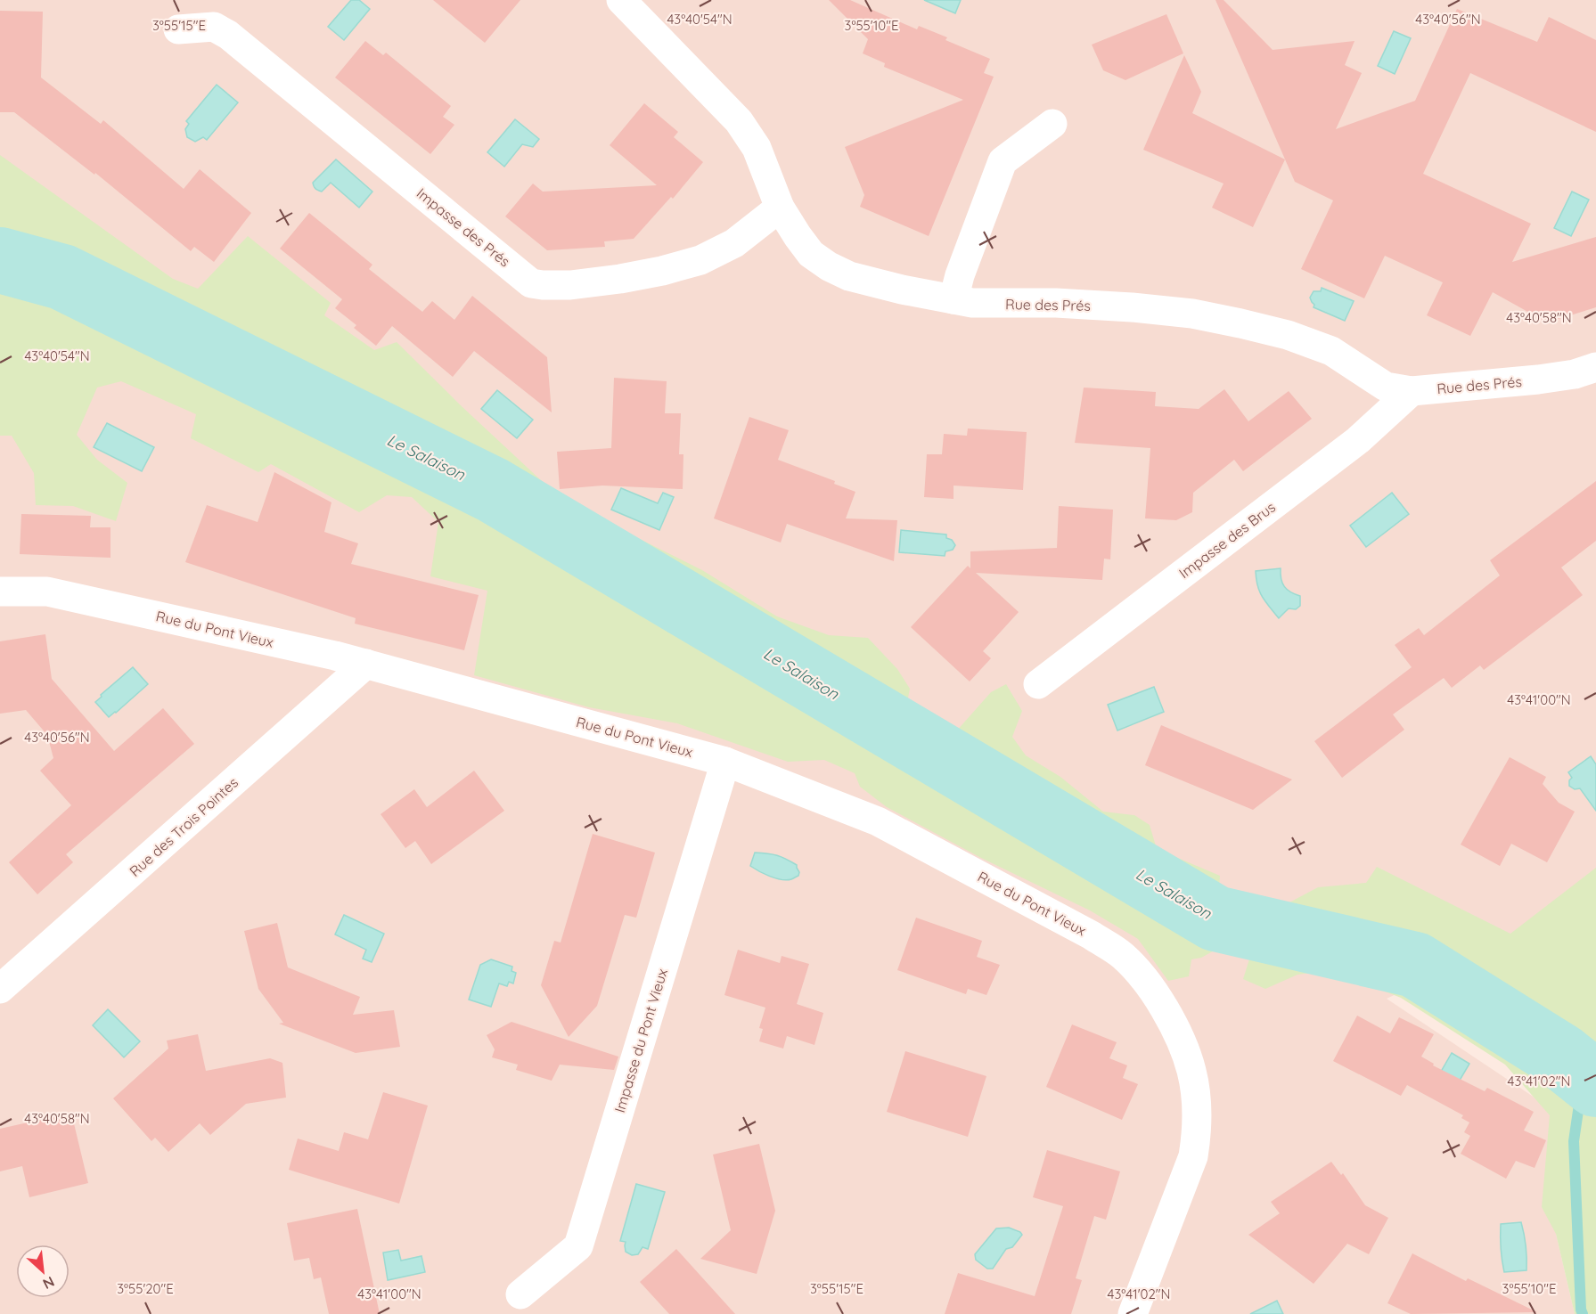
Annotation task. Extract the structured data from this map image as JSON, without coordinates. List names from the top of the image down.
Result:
{
  "streets": {
    "street": [
      "Impasse des Prés",
      "Rue des Prés",
      "Impasse des Brus",
      "Rue du Pont Vieux",
      "Rue des Trois Pointes",
      "Impasse du Pont Vieux"
    ]
  },
  "crossings": [
    ["Impasse des Prés", "Rue des Prés"],
    ["Rue des Prés", "Impasse des Brus"],
    ["Rue du Pont Vieux", "Rue des Trois Pointes"],
    ["Rue du Pont Vieux", "Impasse du Pont Vieux"]
  ],
  "water": ["Le Salaison"],
  "north": "bottom right",
  "coordinates": [
    "43°40'56\"N",
    "43°40'54\"N",
    "3°55'15\"E",
    "3°55'10\"E",
    "43°40'58\"N",
    "43°41'00\"N",
    "43°41'02\"N",
    "3°55'20\"E"
  ]
}
